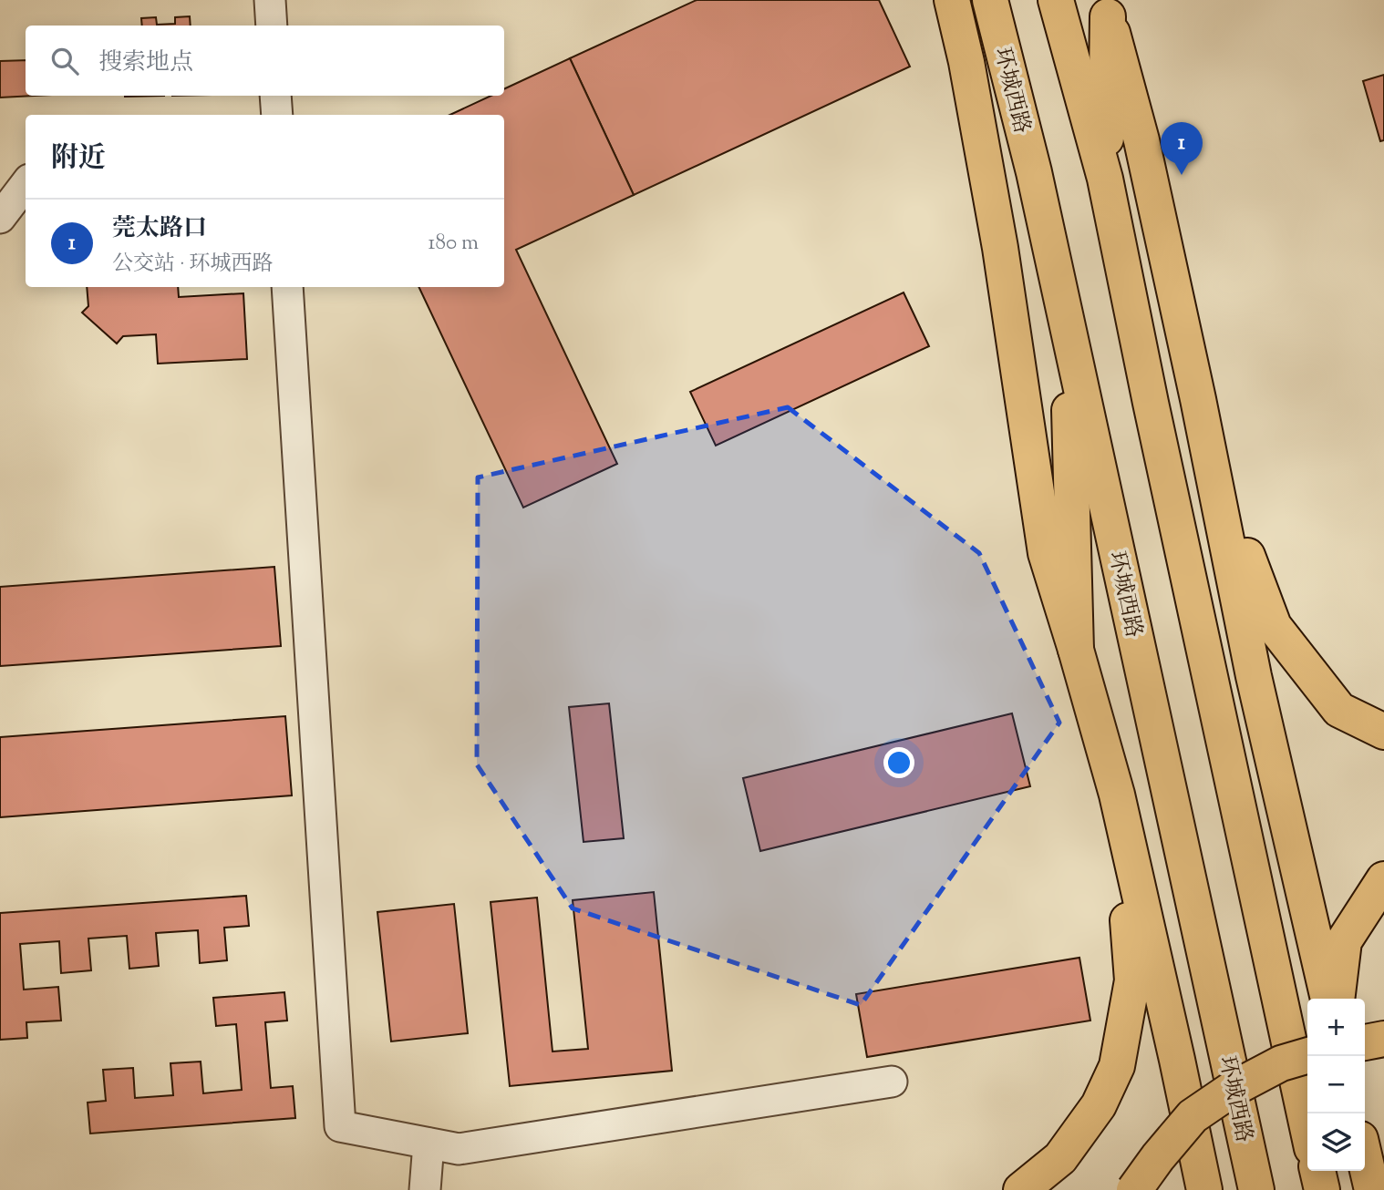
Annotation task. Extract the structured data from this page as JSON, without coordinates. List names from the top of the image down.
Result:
{
  "streets": {
    "main road": ["环城西路"]
  },
  "page": {
    "search": "搜索地点",
    "heading": "附近",
    "pins": "1",
    "list": [
      {
        "mark": "1",
        "name": "莞太路口",
        "note": "公交站 · 环城西路",
        "value": "180 m"
      }
    ],
    "map_buttons": ["+", "−"]
  }
}
